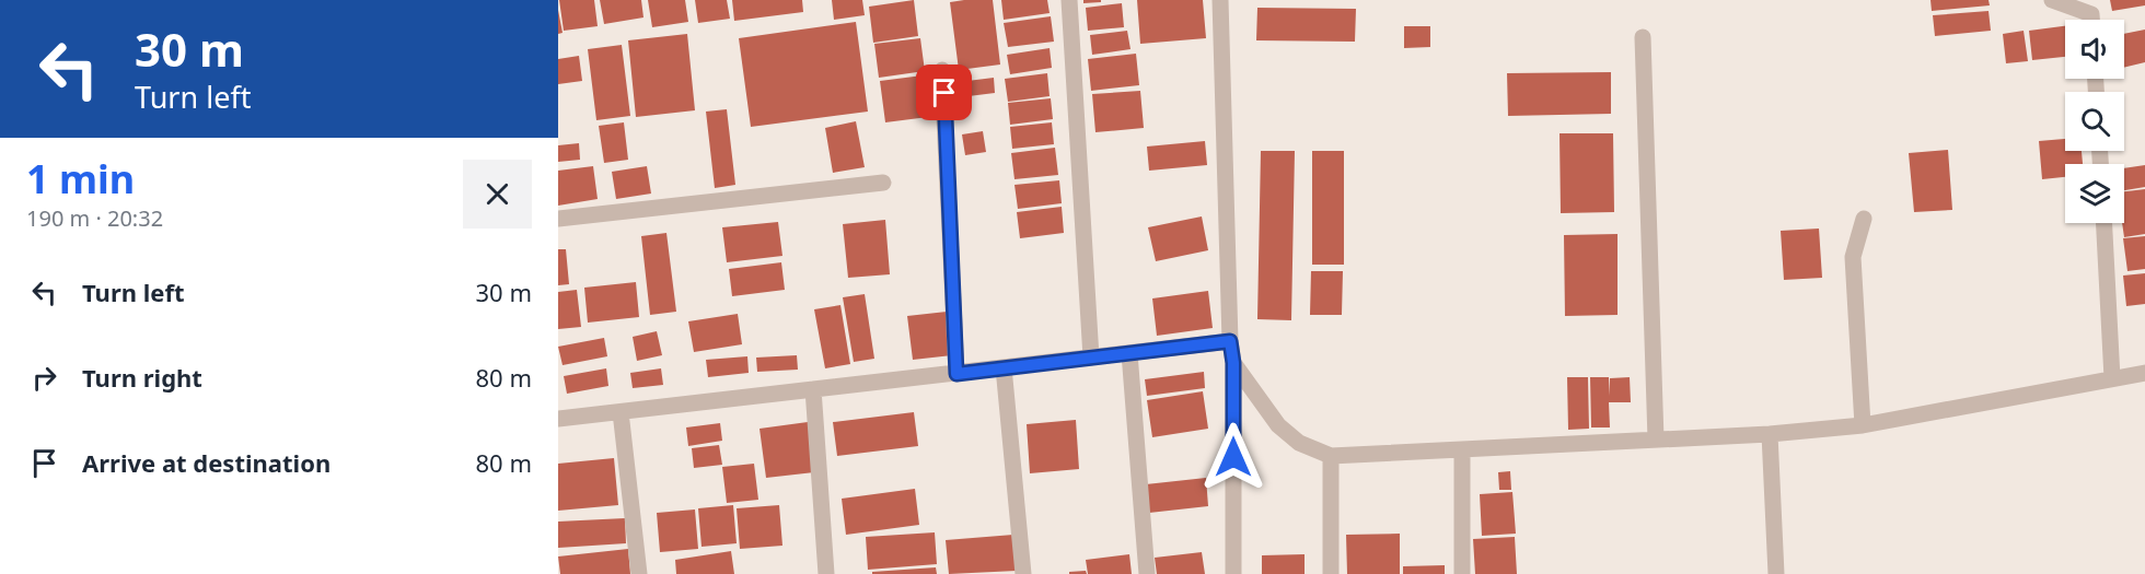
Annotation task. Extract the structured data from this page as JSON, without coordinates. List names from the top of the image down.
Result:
{
  "page": {
    "turn": ["30 m", "Turn left"],
    "heading": ["1 min", "190 m · 20:32"],
    "list": [
      {
        "name": "Turn left",
        "value": "30 m"
      },
      {
        "name": "Turn right",
        "value": "80 m"
      },
      {
        "name": "Arrive at destination",
        "value": "80 m"
      }
    ]
  }
}
